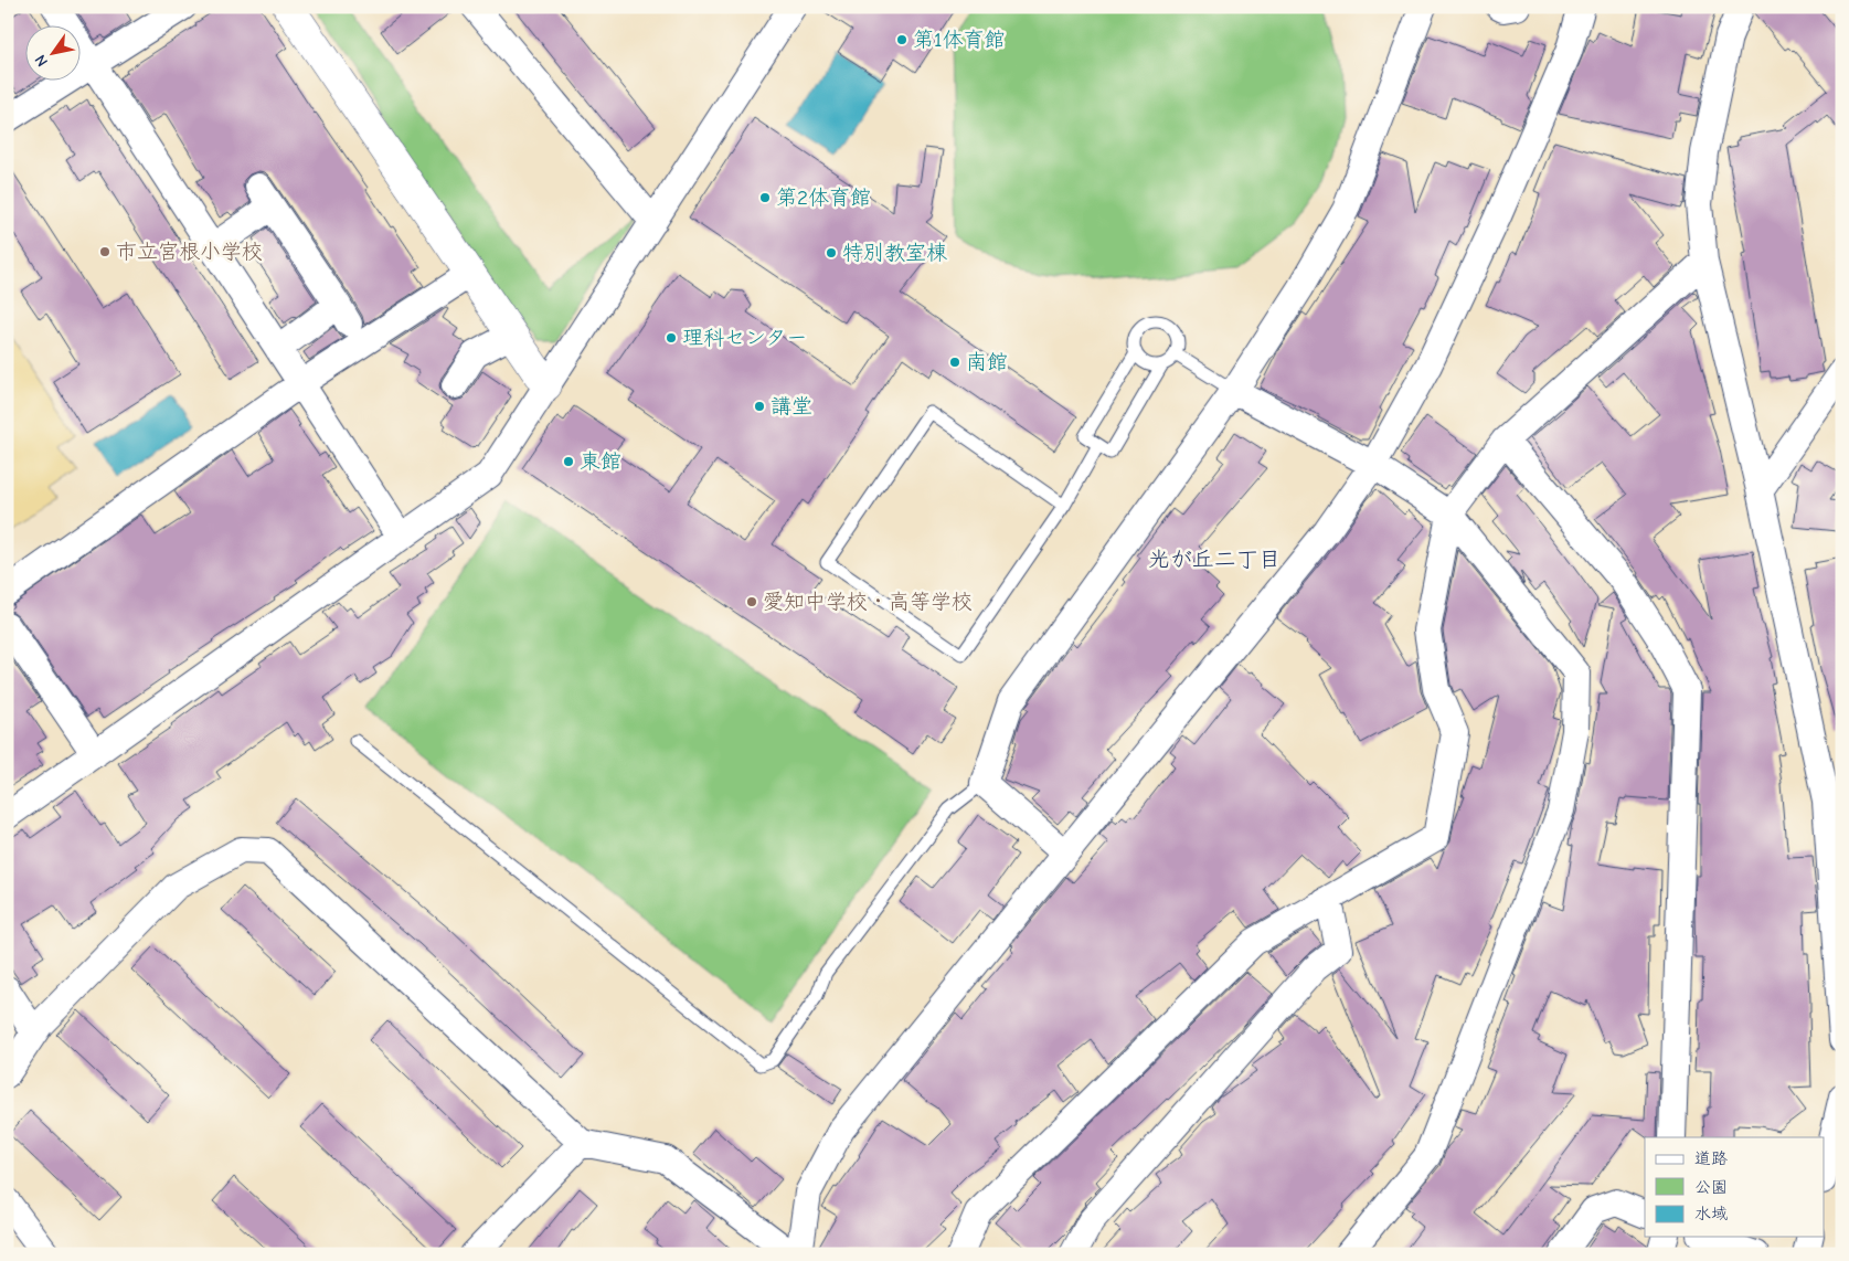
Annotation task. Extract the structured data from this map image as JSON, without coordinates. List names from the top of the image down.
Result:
{
  "districts": ["光が丘二丁目"],
  "places": [
    "第1体育館",
    "第2体育館",
    "市立宮根小学校",
    "特別教室棟",
    "理科センター",
    "南館",
    "講堂",
    "東館",
    "愛知中学校・高等学校"
  ],
  "legend": ["道路", "公園", "水域"],
  "north": "bottom left"
}
